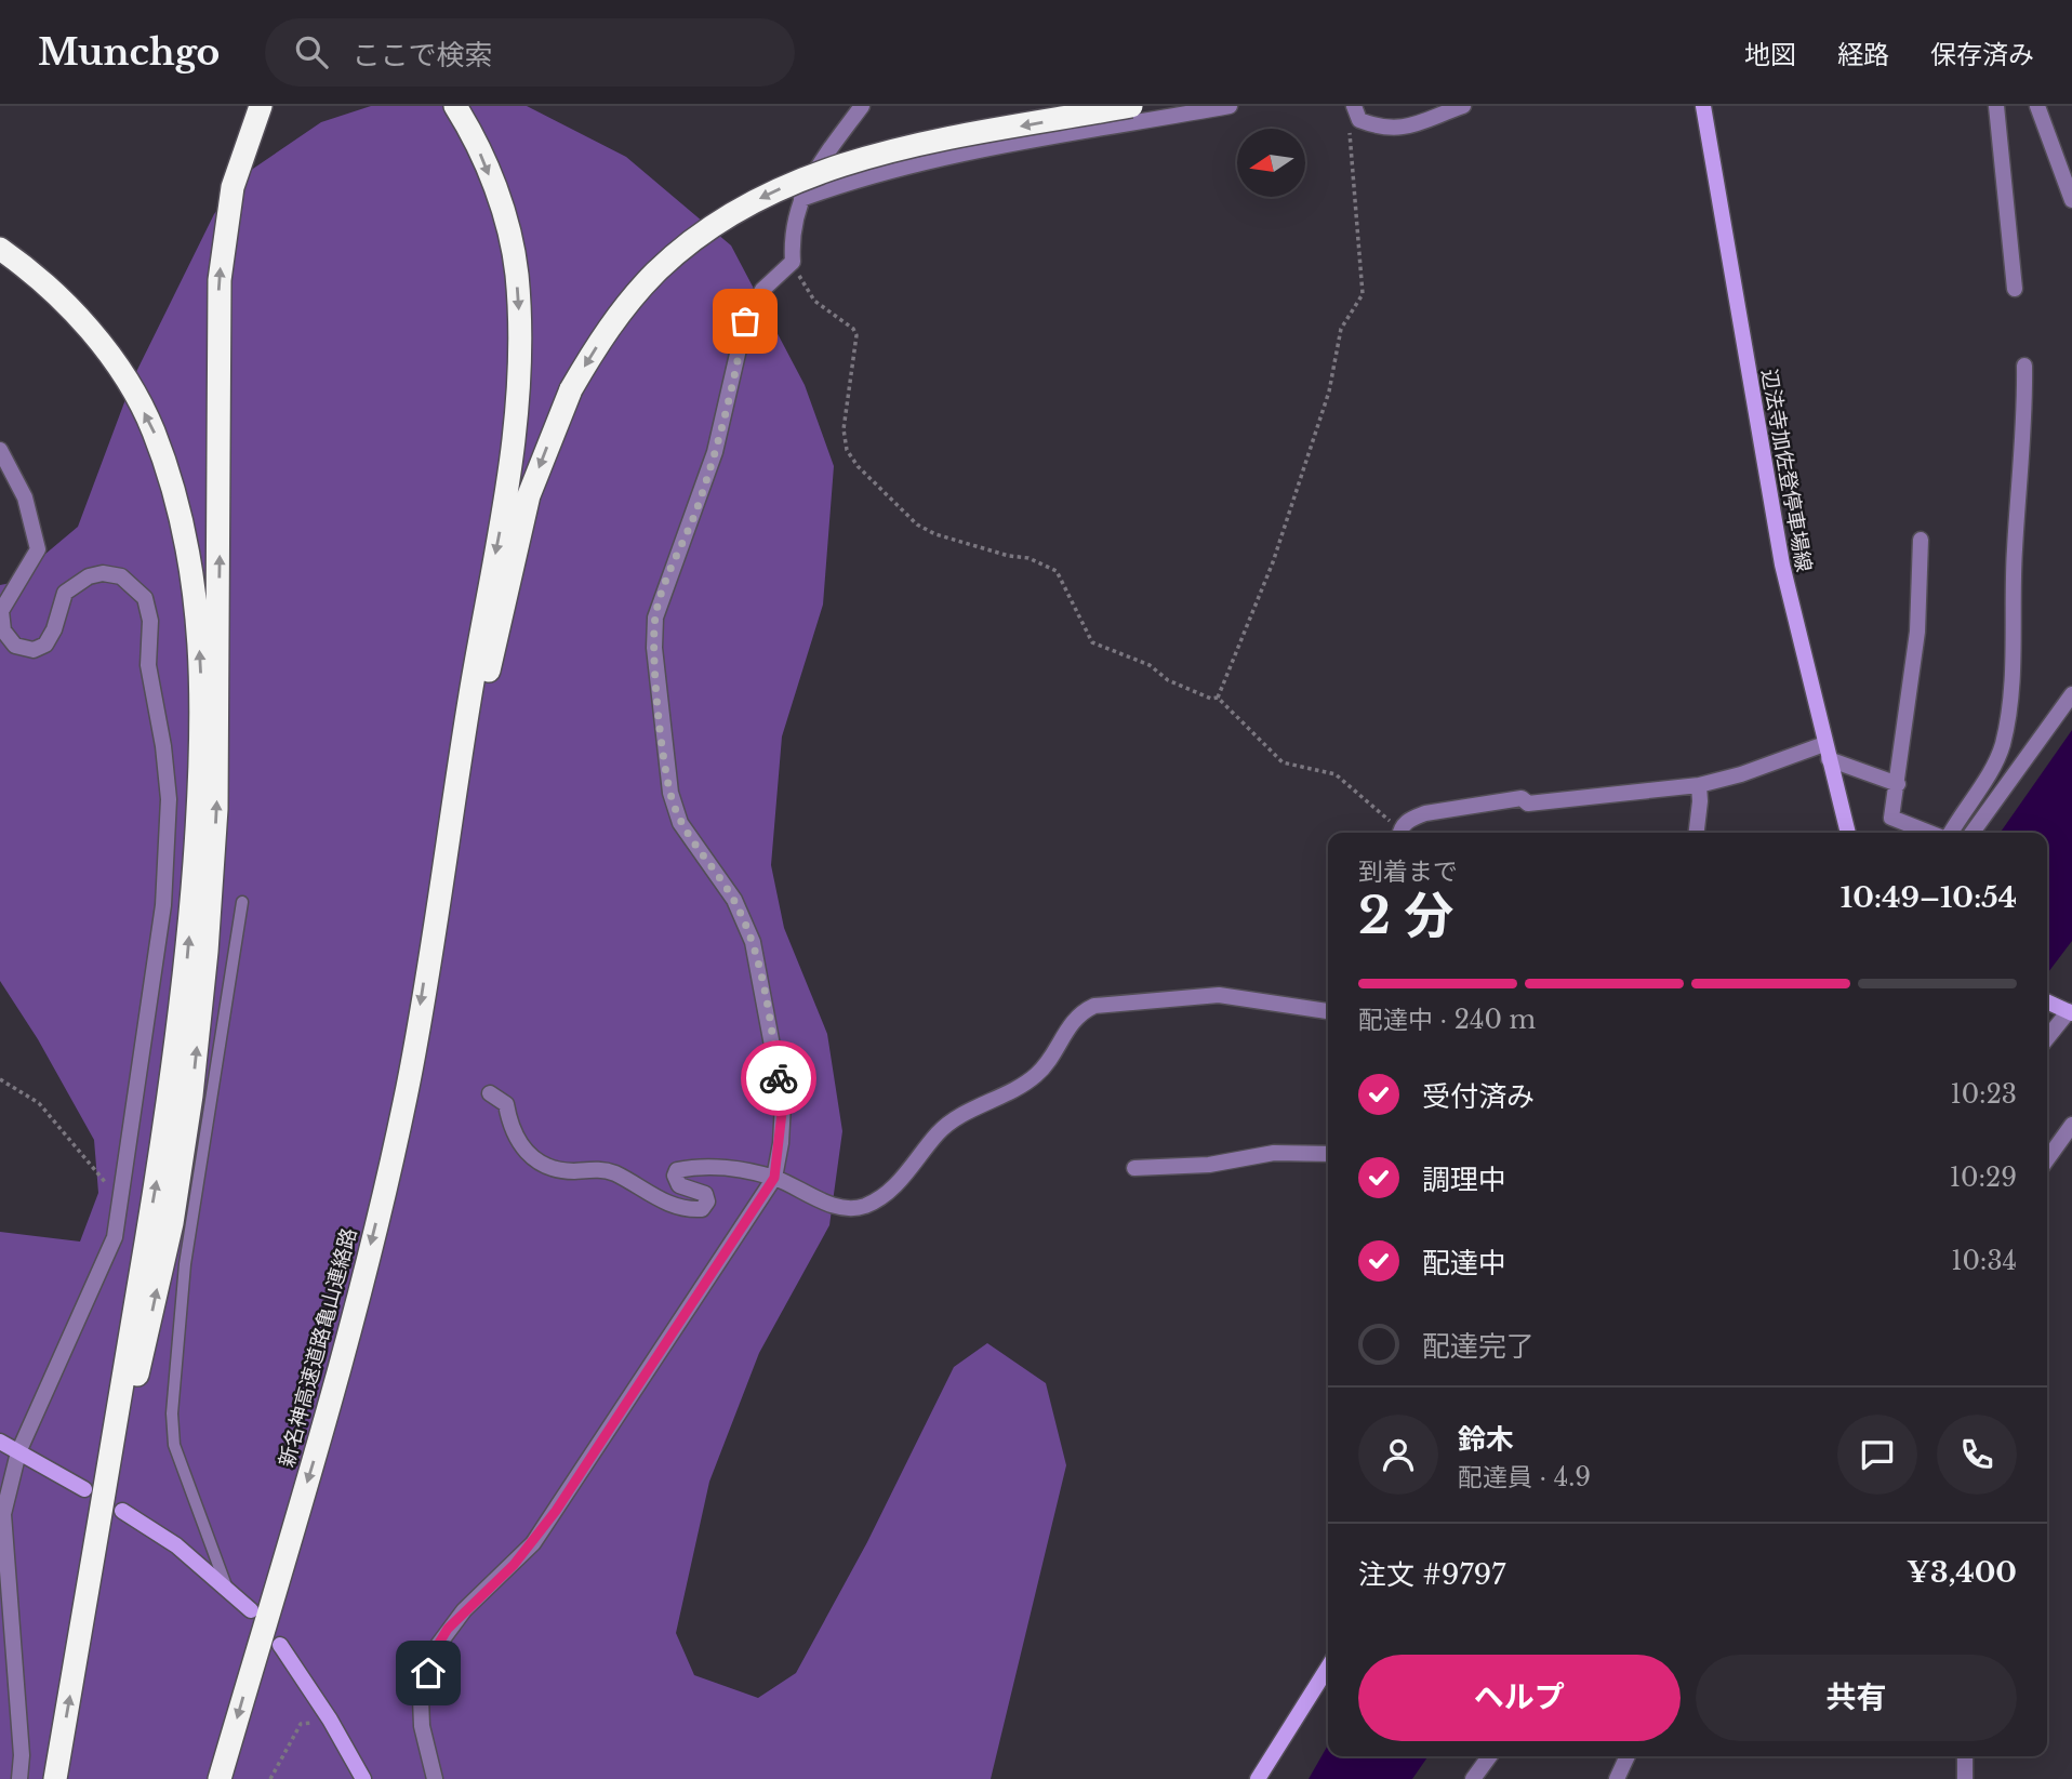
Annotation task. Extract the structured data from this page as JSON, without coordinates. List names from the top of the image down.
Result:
{
  "streets": {
    "highway": ["新名神高速道路亀山連絡路"],
    "main road": ["辺法寺加佐登停車場線"]
  },
  "north": "left",
  "page": {
    "header": "Munchgo",
    "search": "ここで検索",
    "nav": ["地図", "経路", "保存済み"],
    "heading": ["2 分", "到着まで", "10:49–10:54"],
    "panel": [
      "鈴木",
      "配達員 · 4.9",
      "注文 #9797",
      "¥3,400"
    ],
    "bar": "配達中 · 240 m",
    "list": [
      ["受付済み", "10:23"],
      ["調理中", "10:29"],
      ["配達中", "10:34"],
      "配達完了"
    ],
    "buttons": ["ヘルプ", "共有"]
  }
}
